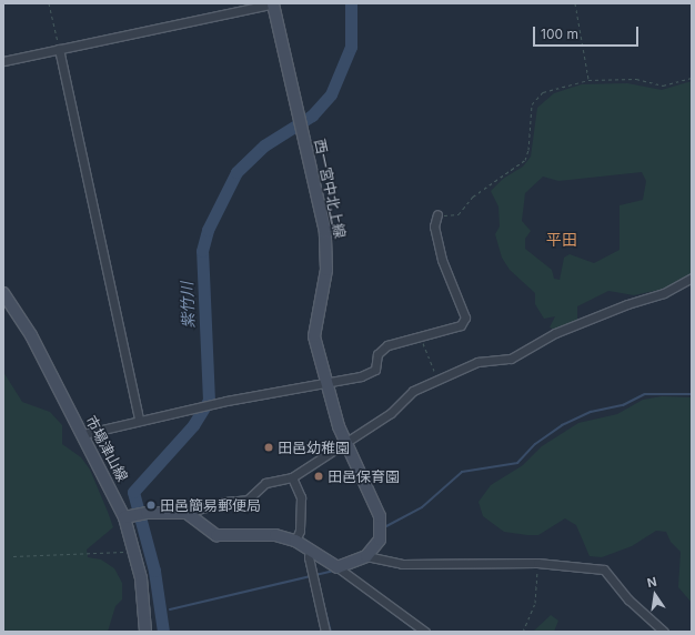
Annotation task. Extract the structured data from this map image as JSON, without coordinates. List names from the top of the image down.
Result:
{
  "streets": {
    "main road": ["西一宮中北上線", "市場津山線"]
  },
  "districts": ["平田"],
  "water": ["紫竹川"],
  "places": ["田邑幼稚園", "田邑保育園", "田邑簡易郵便局"],
  "scale_bar": "100 m",
  "north": "top"
}
